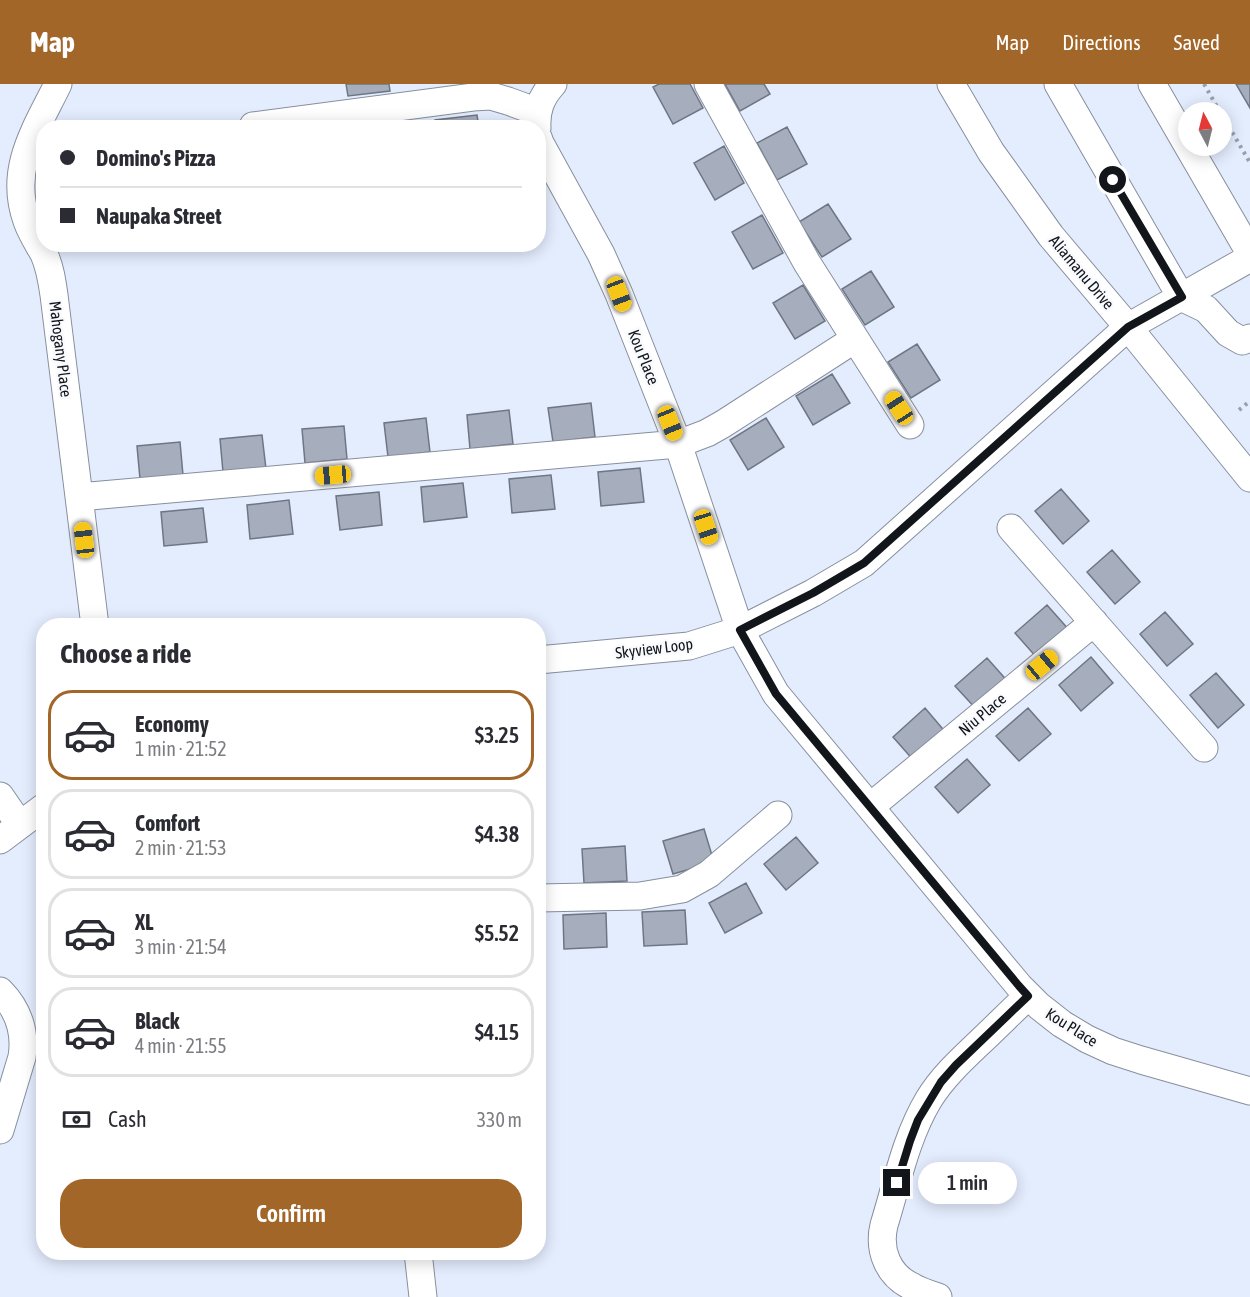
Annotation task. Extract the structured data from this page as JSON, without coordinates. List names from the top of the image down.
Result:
{
  "streets": {
    "street": [
      "Aliamanu Drive",
      "Mahogany Place",
      "Kou Place",
      "Skyview Loop",
      "Niu Place"
    ]
  },
  "crossings": [
    ["Aliamanu Drive", "Skyview Loop"],
    ["Kou Place", "Skyview Loop"],
    ["Kou Place", "Niu Place"]
  ],
  "north": "top",
  "page": {
    "header": "Map",
    "nav": ["Map", "Directions", "Saved"],
    "banner": ["Domino's Pizza", "Naupaka Street"],
    "heading": "Choose a ride",
    "list": [
      {
        "name": "Economy",
        "note": "1 min · 21:52",
        "value": "$3.25"
      },
      {
        "name": "Comfort",
        "note": "2 min · 21:53",
        "value": "$4.38"
      },
      {
        "name": "XL",
        "note": "3 min · 21:54",
        "value": "$5.52"
      },
      {
        "name": "Black",
        "note": "4 min · 21:55",
        "value": "$4.15"
      }
    ],
    "pay": ["Cash", "330 m"],
    "bubble": "1 min",
    "buttons": "Confirm"
  }
}
